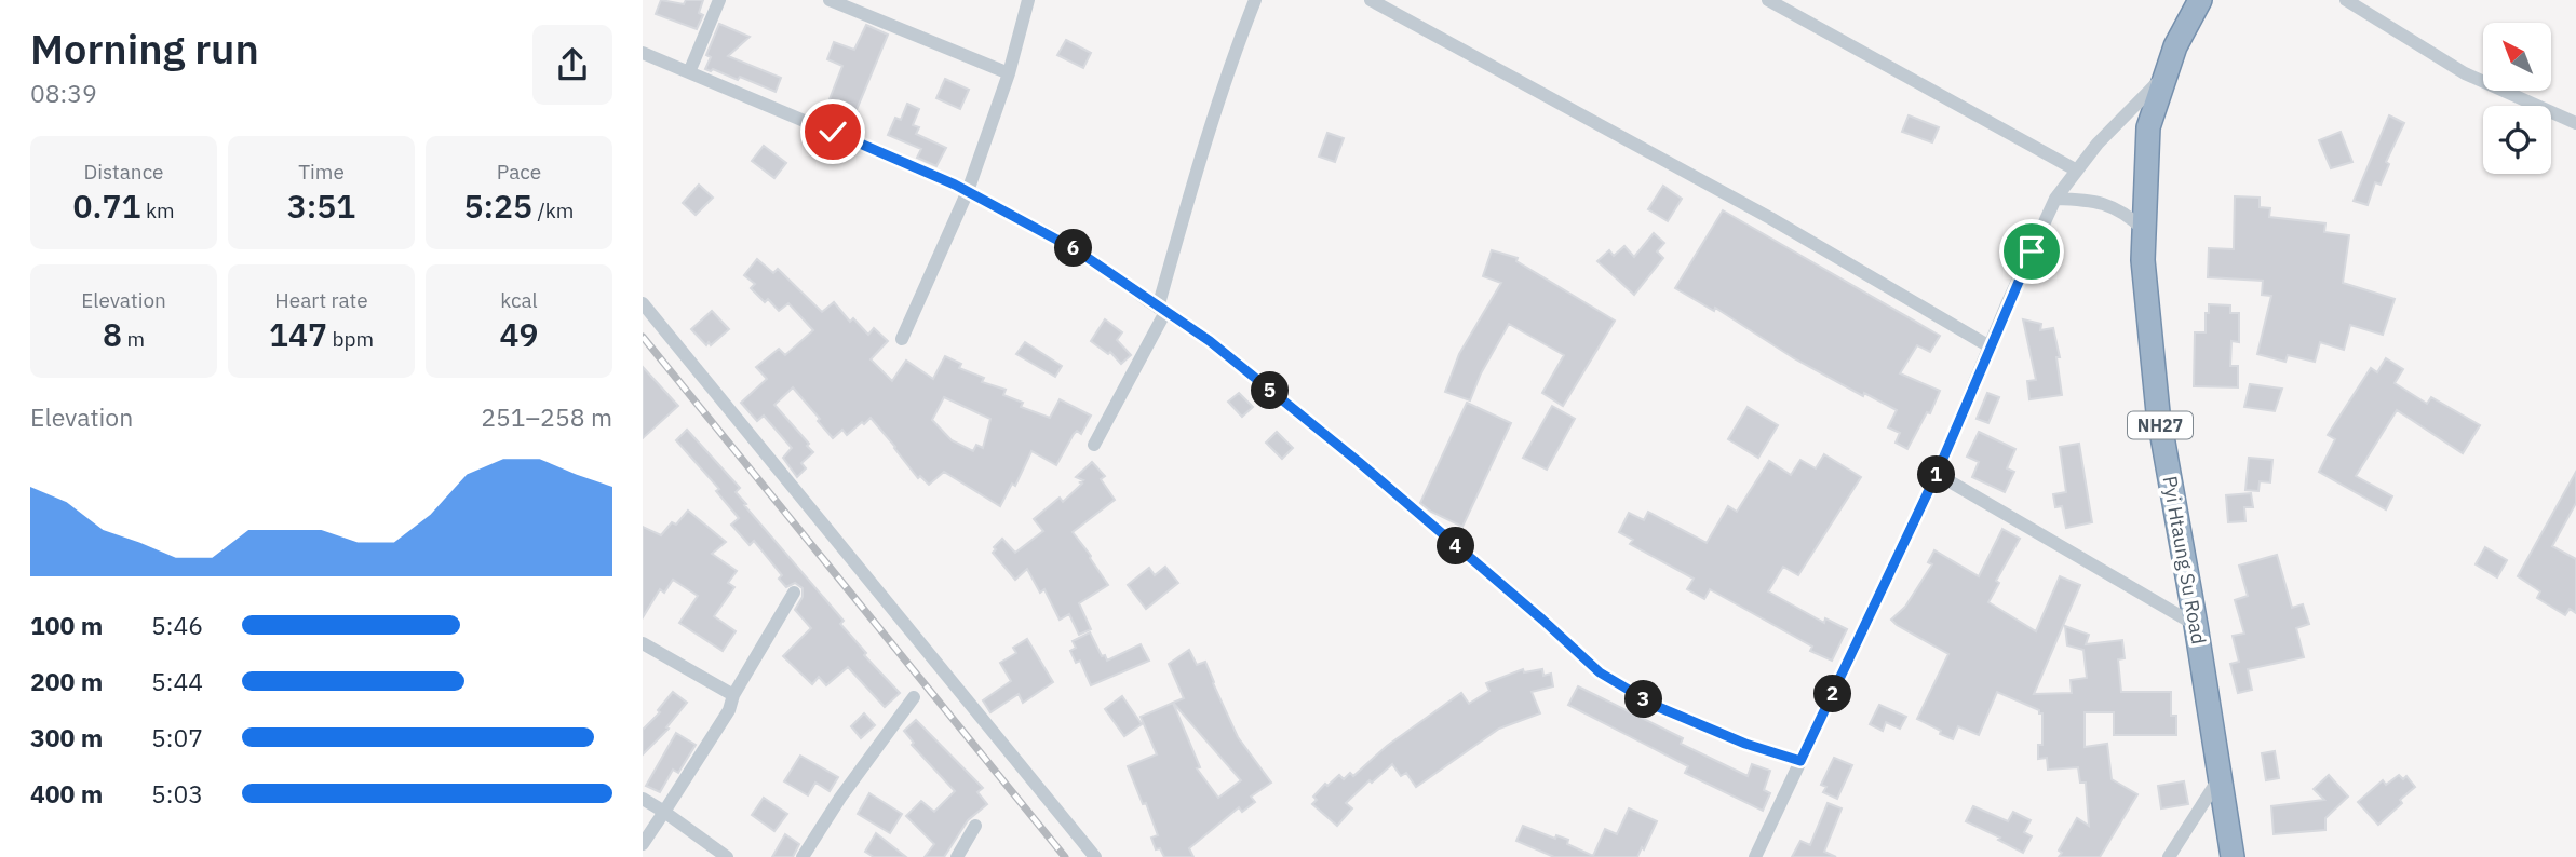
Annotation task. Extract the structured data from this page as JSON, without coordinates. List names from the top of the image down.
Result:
{
  "streets": {
    "highway": ["NH27", "Pyi Htaung Su Road"]
  },
  "north": "top left",
  "page": {
    "heading": ["Morning run", "08:39"],
    "stats": [
      ["Distance", "0.71 km"],
      ["Time", "3:51"],
      ["Pace", "5:25 /km"],
      ["Elevation", "8 m"],
      ["Heart rate", "147 bpm"],
      ["kcal", "49"]
    ],
    "pins": [
      "6",
      "5",
      "1",
      "4",
      "2",
      "3"
    ],
    "chart": ["Elevation", "251–258 m"],
    "list": [
      {
        "name": "100 m",
        "note": "5:46"
      },
      {
        "name": "200 m",
        "note": "5:44"
      },
      {
        "name": "300 m",
        "note": "5:07"
      },
      {
        "name": "400 m",
        "note": "5:03"
      }
    ]
  }
}
